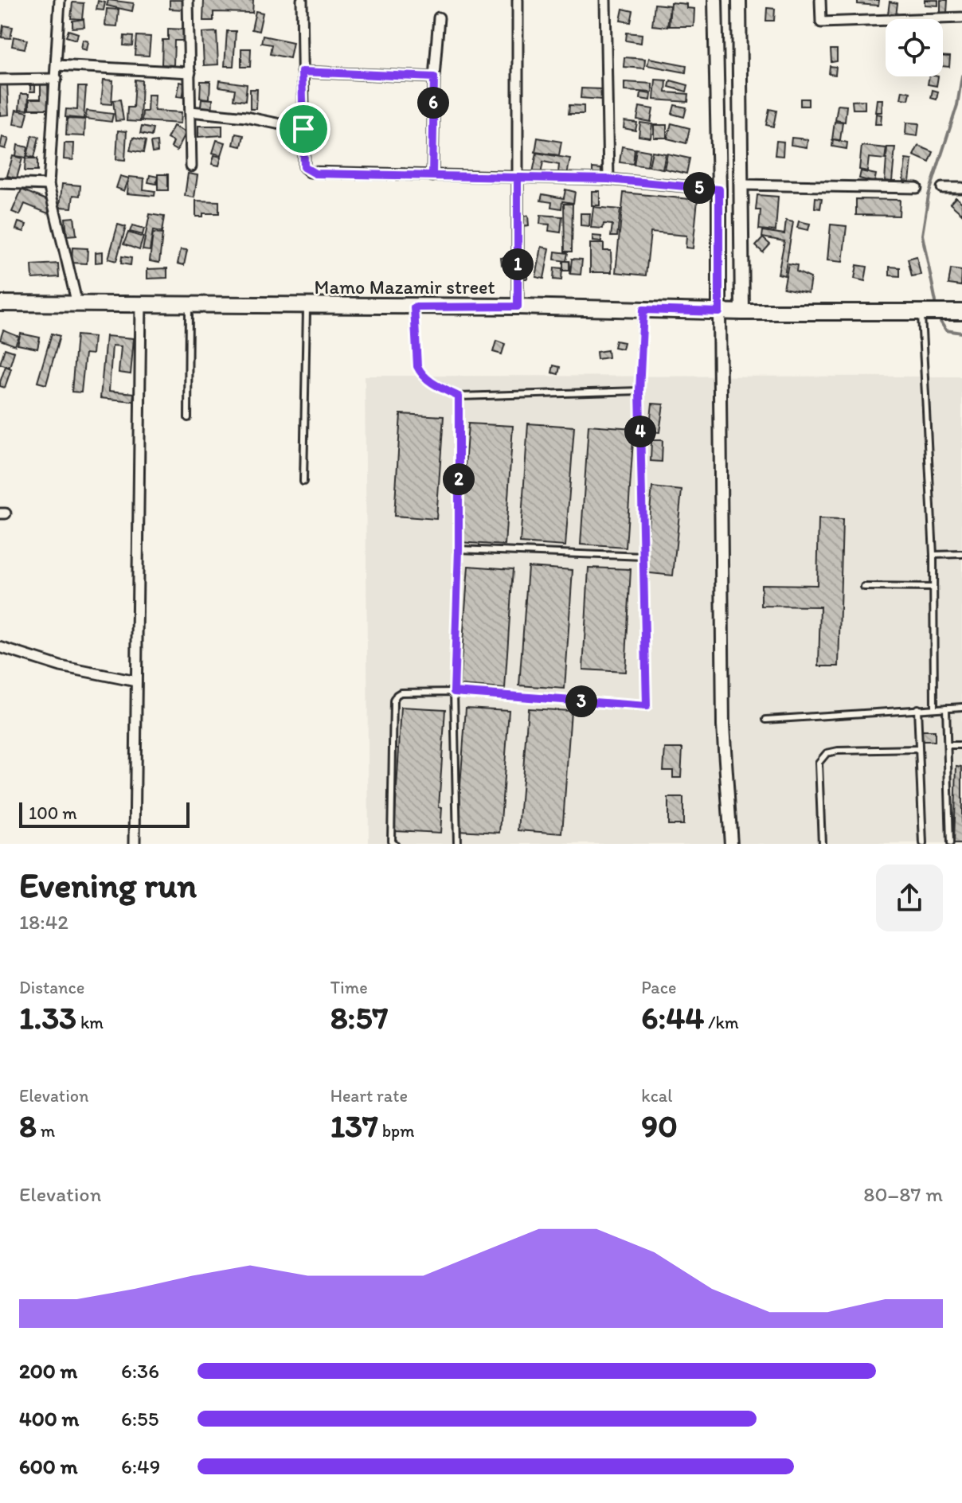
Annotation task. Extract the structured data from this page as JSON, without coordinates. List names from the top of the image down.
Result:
{
  "streets": {
    "main road": ["Mamo Mazamir street"]
  },
  "scale_bar": "100 m",
  "page": {
    "pins": [
      "6",
      "5",
      "1",
      "4",
      "2",
      "3"
    ],
    "scale": "100 m",
    "heading": ["Evening run", "18:42"],
    "stats": [
      ["Distance", "1.33 km"],
      ["Time", "8:57"],
      ["Pace", "6:44 /km"],
      ["Elevation", "8 m"],
      ["Heart rate", "137 bpm"],
      ["kcal", "90"]
    ],
    "chart": ["Elevation", "80–87 m"],
    "list": [
      {
        "name": "200 m",
        "note": "6:36"
      },
      {
        "name": "400 m",
        "note": "6:55"
      },
      {
        "name": "600 m",
        "note": "6:49"
      }
    ]
  }
}
